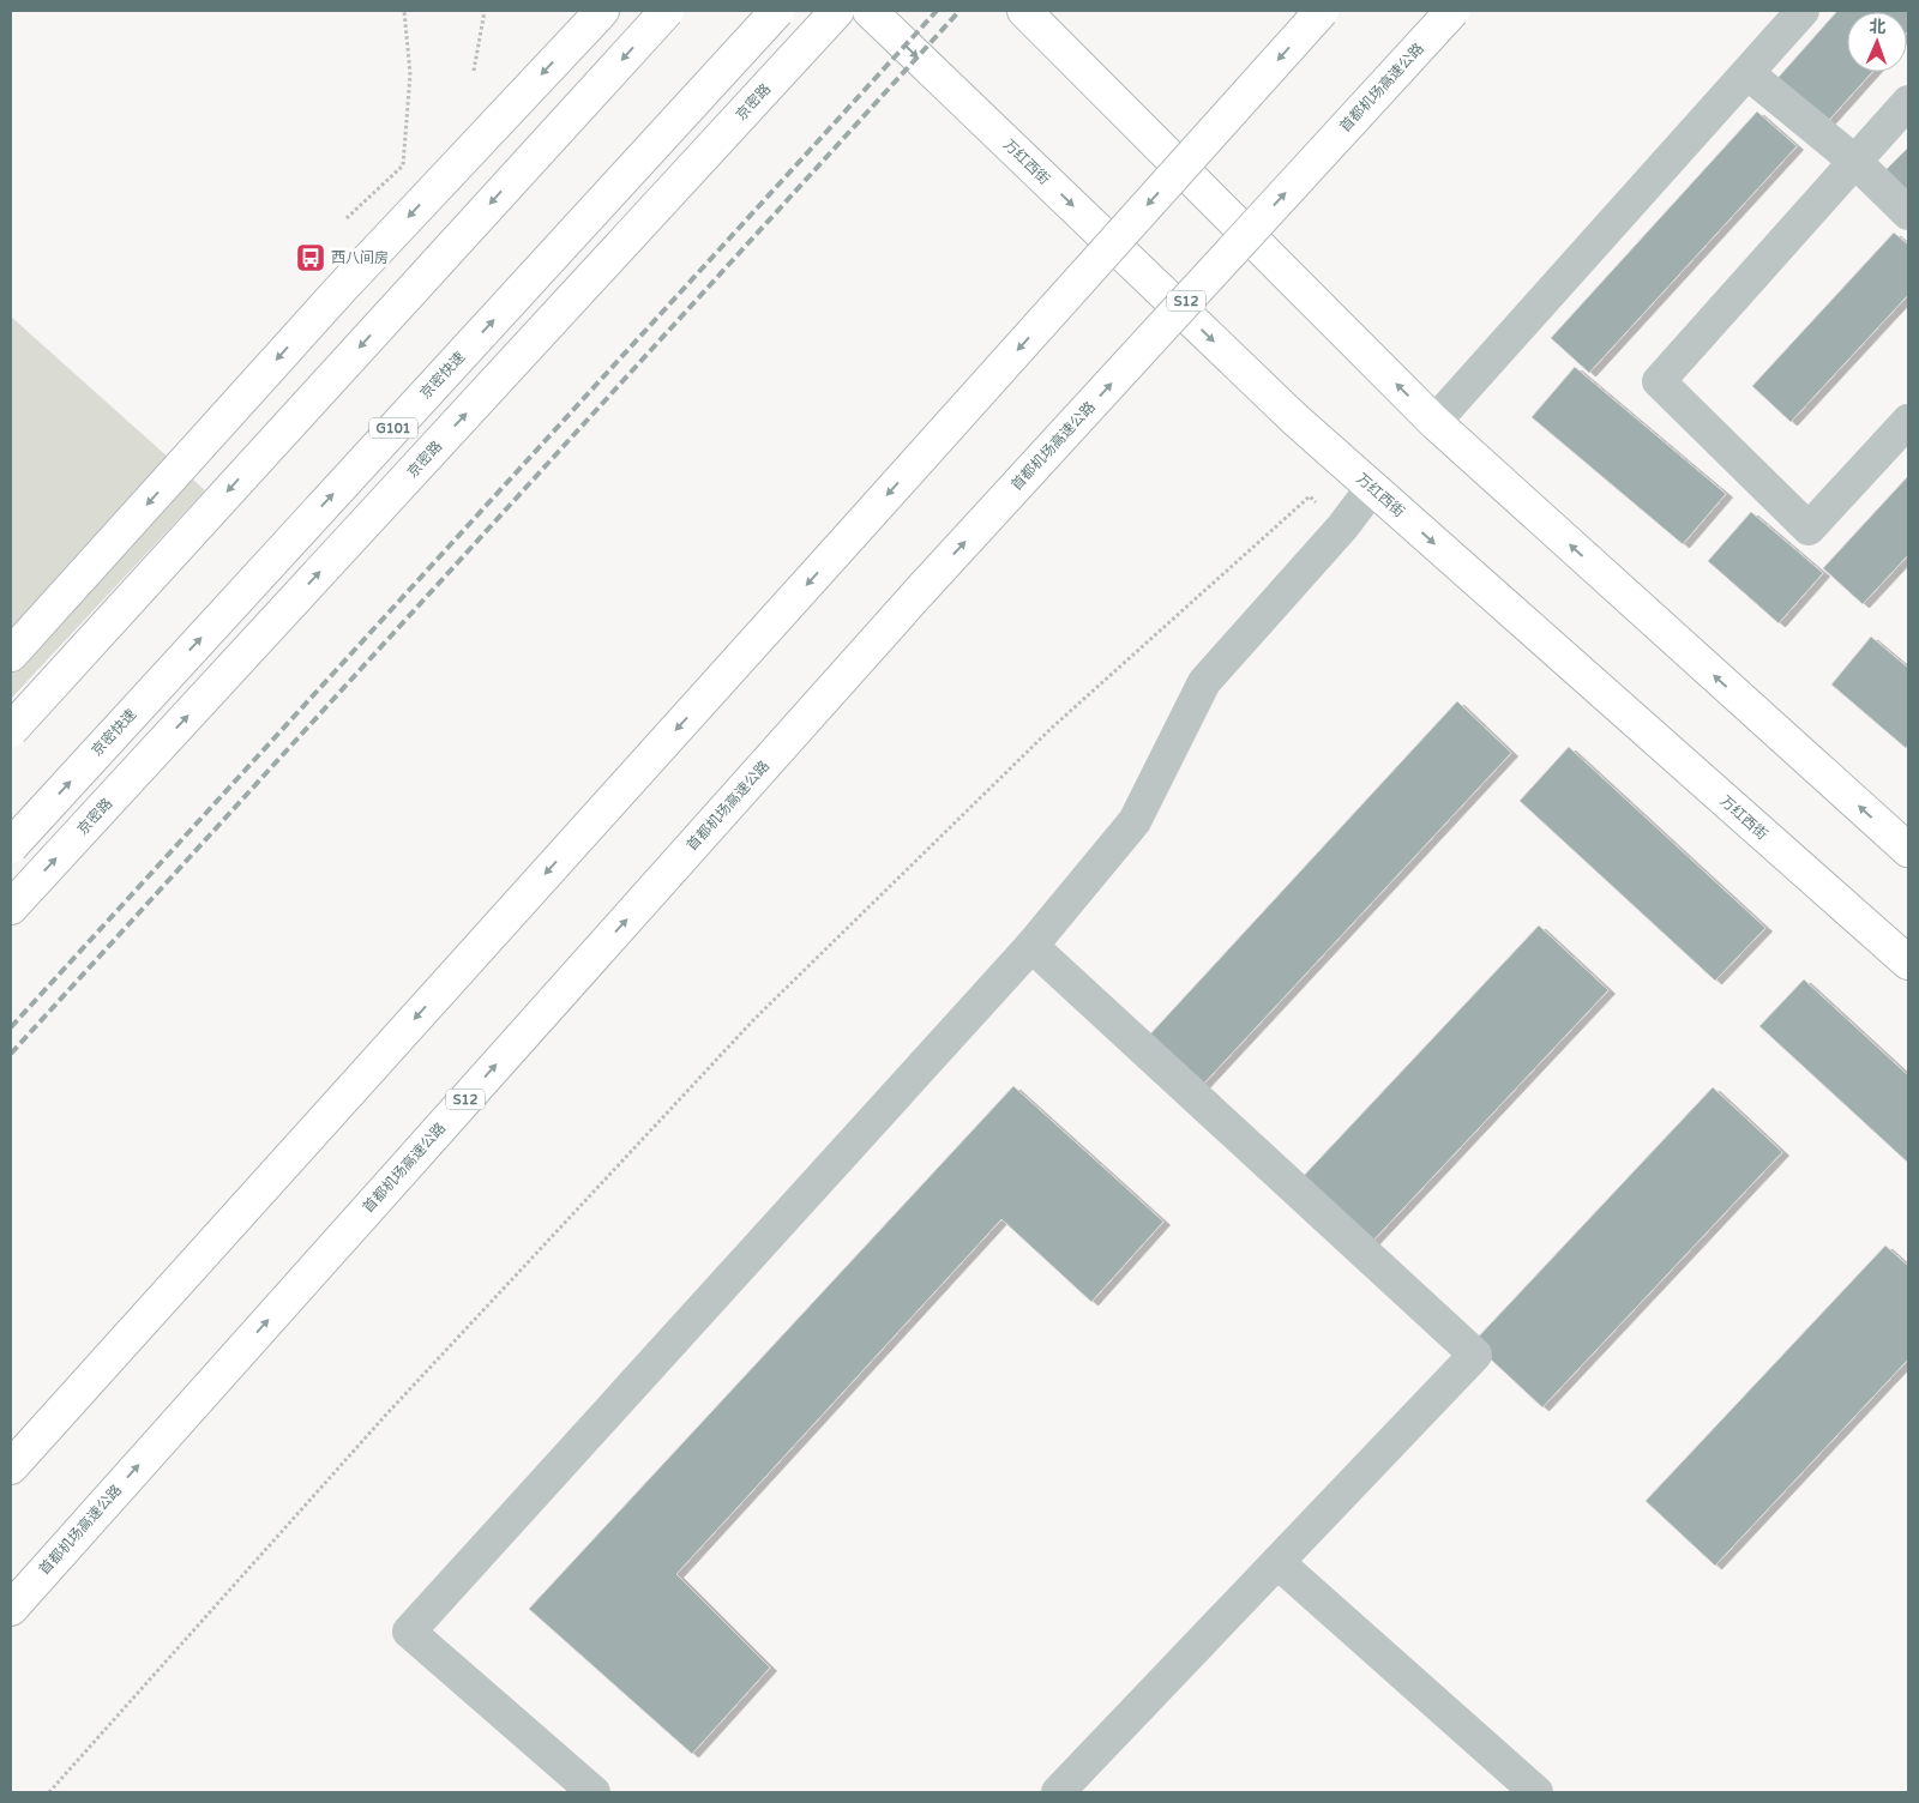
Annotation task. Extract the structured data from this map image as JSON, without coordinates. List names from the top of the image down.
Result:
{
  "streets": {
    "main road": [
      "首都机场高速公路",
      "京密路",
      "万红西街",
      "S12",
      "京密快速",
      "G101"
    ]
  },
  "places": {
    "bus stop": ["西八间房"]
  },
  "north": "top"
}
